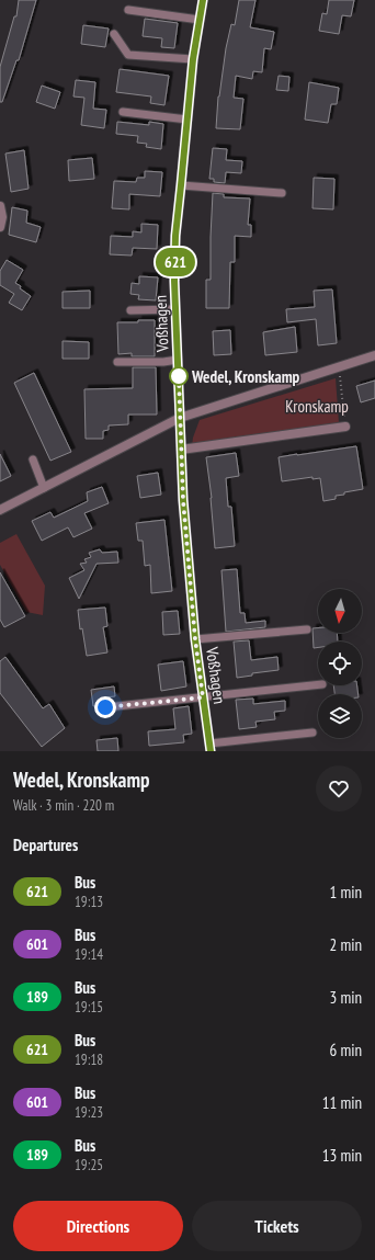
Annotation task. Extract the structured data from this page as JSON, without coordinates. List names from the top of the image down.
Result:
{
  "streets": {
    "street": ["Voßhagen"]
  },
  "parks": ["Kronskamp"],
  "places": ["Wedel, Kronskamp"],
  "lines": ["bus line 621"],
  "north": "bottom",
  "page": {
    "on_map": "621",
    "heading": [
      ["Wedel, Kronskamp", "Walk · 3 min · 220 m"],
      "Departures"
    ],
    "list": [
      {
        "mark": "621",
        "name": "Bus",
        "note": "19:13",
        "value": "1 min"
      },
      {
        "mark": "601",
        "name": "Bus",
        "note": "19:14",
        "value": "2 min"
      },
      {
        "mark": "189",
        "name": "Bus",
        "note": "19:15",
        "value": "3 min"
      },
      {
        "mark": "621",
        "name": "Bus",
        "note": "19:18",
        "value": "6 min"
      },
      {
        "mark": "601",
        "name": "Bus",
        "note": "19:23",
        "value": "11 min"
      },
      {
        "mark": "189",
        "name": "Bus",
        "note": "19:25",
        "value": "13 min"
      }
    ],
    "buttons": ["Directions", "Tickets"]
  }
}
